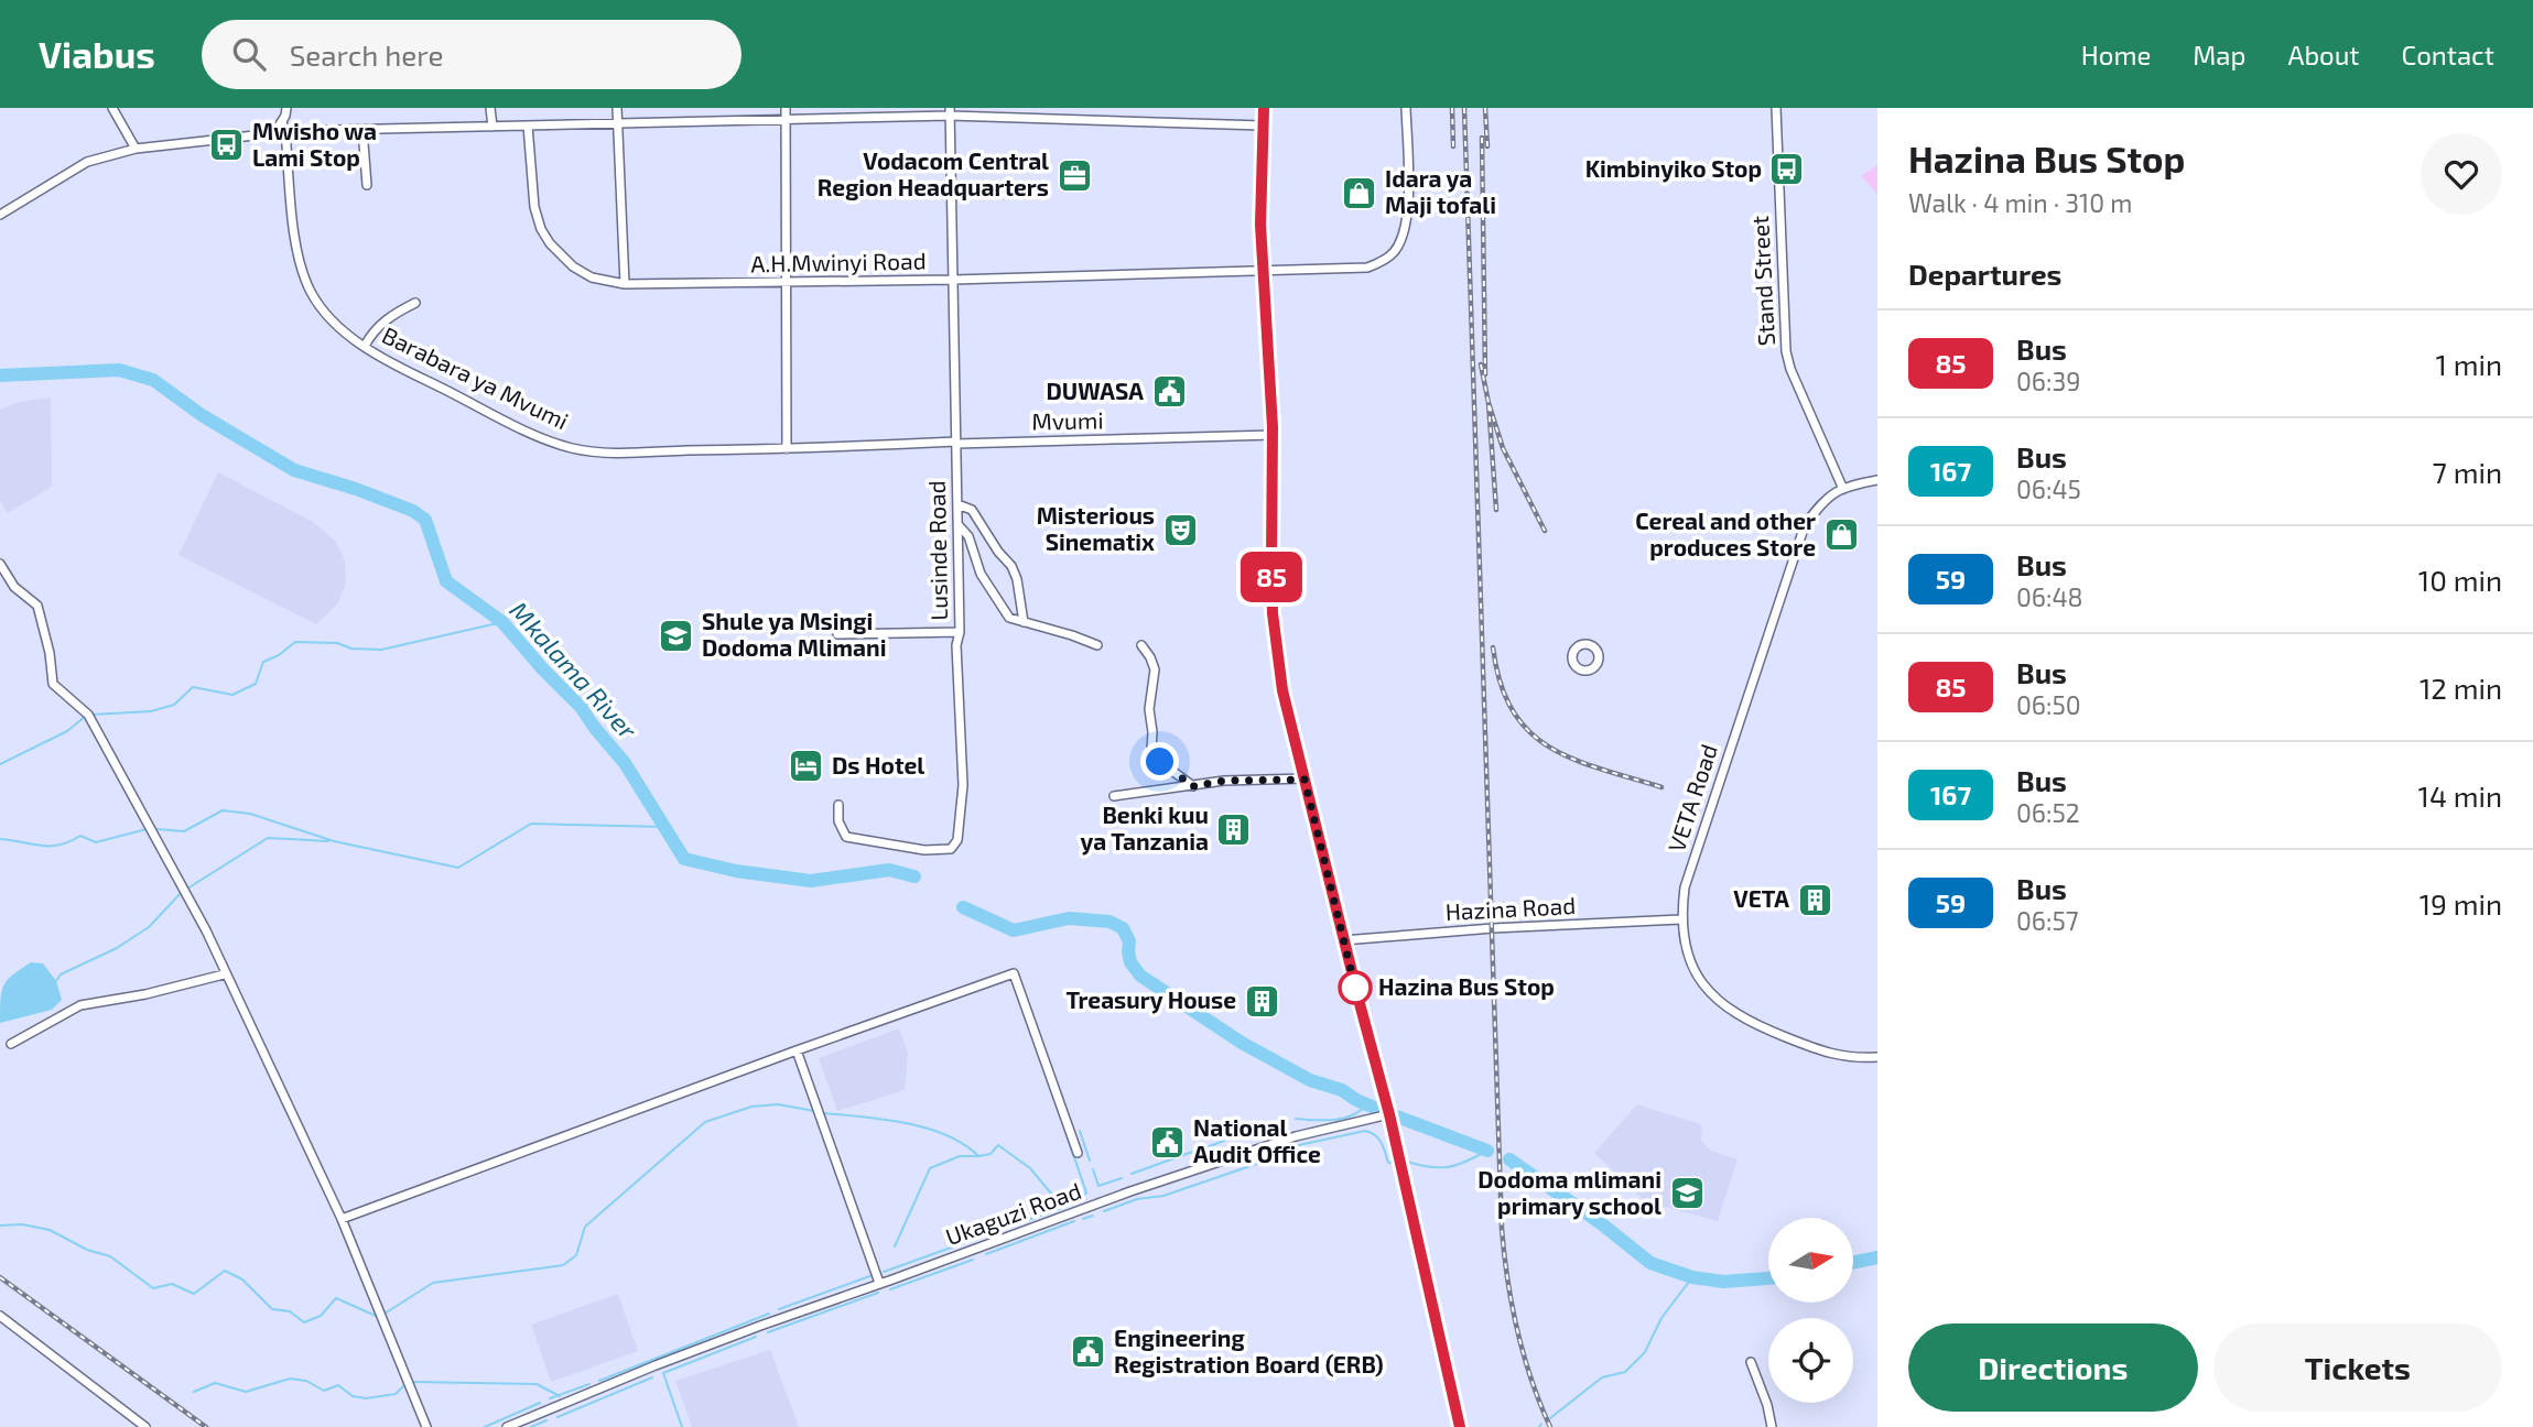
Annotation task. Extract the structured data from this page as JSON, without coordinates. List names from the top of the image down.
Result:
{
  "streets": {
    "street": [
      "A.H.Mwinyi Road",
      "Stand Street",
      "Barabara ya Mvumi",
      "Mvumi",
      "Lusinde Road",
      "VETA Road",
      "Hazina Road",
      "Ukaguzi Road"
    ]
  },
  "crossings": [
    ["A.H.Mwinyi Road", "Lusinde Road"],
    ["Stand Street", "VETA Road"],
    ["Barabara ya Mvumi", "Mvumi"],
    ["Barabara ya Mvumi", "Lusinde Road"],
    ["Mvumi", "Lusinde Road"],
    ["VETA Road", "Hazina Road"]
  ],
  "water": ["Mkalama River"],
  "places": {
    "bus stop": ["Mwisho wa Lami Stop", "Kimbinyiko Stop"],
    "office": ["Vodacom Central Region Headquarters"],
    "shop": ["Idara ya Maji tofali", "Cereal and other produces Store"],
    "public building": ["DUWASA", "National Audit Office", "Engineering Registration Board (ERB)"],
    "theatre": ["Misterious Sinematix"],
    "school or university": ["Shule ya Msingi Dodoma Mlimani", "Dodoma mlimani primary school"],
    "hotel": ["Ds Hotel"],
    "building": ["Benki kuu ya Tanzania", "VETA", "Treasury House"],
    "other": ["Hazina Bus Stop"]
  },
  "lines": ["bus line 85"],
  "north": "right",
  "page": {
    "header": "Viabus",
    "search": "Search here",
    "nav": [
      "Home",
      "Map",
      "About",
      "Contact"
    ],
    "on_map": "85",
    "heading": [
      ["Hazina Bus Stop", "Walk · 4 min · 310 m"],
      "Departures"
    ],
    "list": [
      {
        "mark": "85",
        "name": "Bus",
        "note": "06:39",
        "value": "1 min"
      },
      {
        "mark": "167",
        "name": "Bus",
        "note": "06:45",
        "value": "7 min"
      },
      {
        "mark": "59",
        "name": "Bus",
        "note": "06:48",
        "value": "10 min"
      },
      {
        "mark": "85",
        "name": "Bus",
        "note": "06:50",
        "value": "12 min"
      },
      {
        "mark": "167",
        "name": "Bus",
        "note": "06:52",
        "value": "14 min"
      },
      {
        "mark": "59",
        "name": "Bus",
        "note": "06:57",
        "value": "19 min"
      }
    ],
    "buttons": ["Directions", "Tickets"]
  }
}
